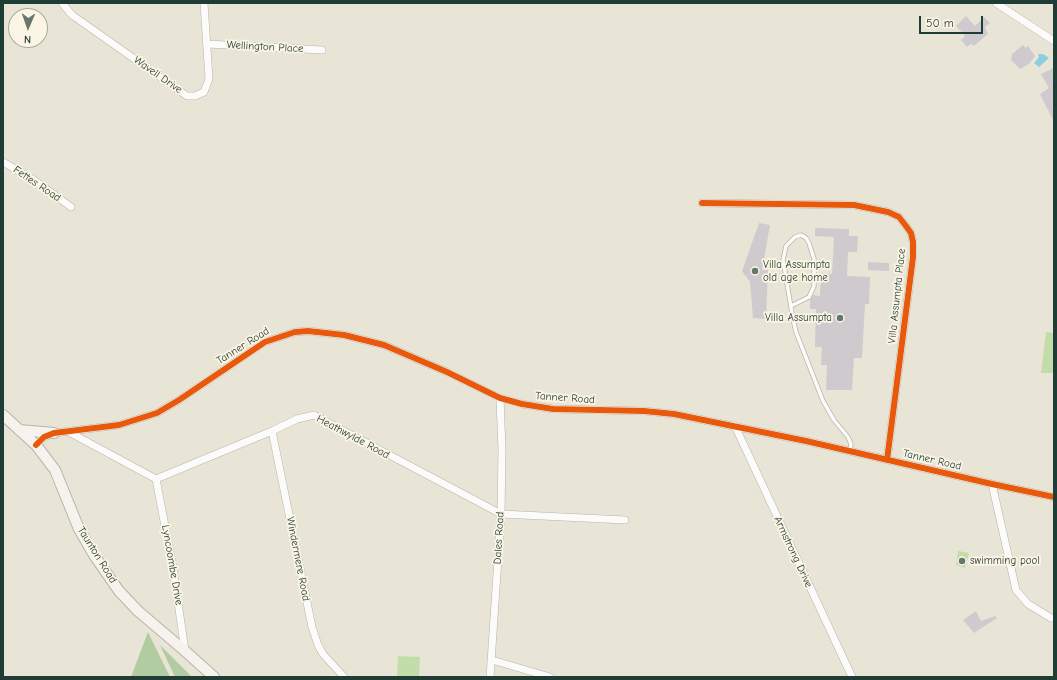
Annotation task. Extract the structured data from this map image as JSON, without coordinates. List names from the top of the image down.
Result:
{
  "streets": {
    "street": [
      "Wellington Place",
      "Wavell Drive",
      "Fettes Road",
      "Villa Assumpta Place",
      "Tanner Road",
      "Heathwylde Road",
      "Dales Road",
      "Armstrong Drive",
      "Taunton Road",
      "Windermere Road",
      "Lyncoombe Drive"
    ]
  },
  "crossings": [
    ["Wellington Place", "Wavell Drive"],
    ["Villa Assumpta Place", "Tanner Road"],
    ["Tanner Road", "Dales Road"],
    ["Tanner Road", "Armstrong Drive"],
    ["Tanner Road", "Taunton Road"],
    ["Heathwylde Road", "Dales Road"],
    ["Heathwylde Road", "Windermere Road"],
    ["Heathwylde Road", "Lyncoombe Drive"],
    ["Taunton Road", "Lyncoombe Drive"]
  ],
  "places": ["Villa Assumpta old age home", "Villa Assumpta", "swimming pool"],
  "scale_bar": "50 m",
  "north": "bottom"
}
